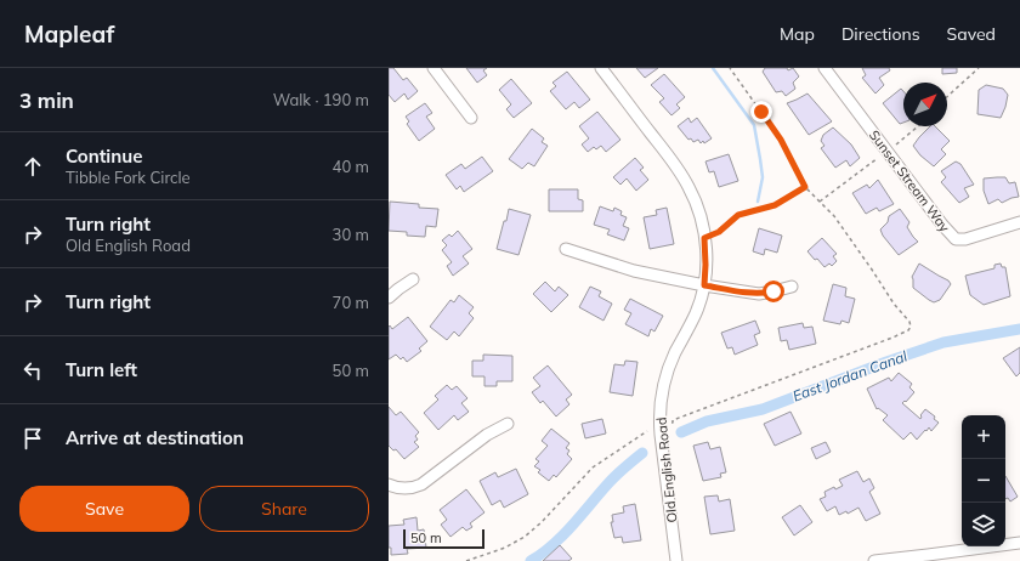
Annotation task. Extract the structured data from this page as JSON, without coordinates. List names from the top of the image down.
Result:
{
  "streets": {
    "street": ["Sunset Stream Way", "Old English Road"]
  },
  "water": ["East Jordan Canal"],
  "scale_bar": "50 m",
  "north": "top right",
  "page": {
    "header": "Mapleaf",
    "nav": ["Map", "Directions", "Saved"],
    "heading": ["3 min", "Walk · 190 m"],
    "list": [
      ["Continue", "Tibble Fork Circle", "40 m"],
      ["Turn right", "Old English Road", "30 m"],
      ["Turn right", "70 m"],
      ["Turn left", "50 m"],
      "Arrive at destination"
    ],
    "map_buttons": ["+", "−"],
    "buttons": ["Save", "Share"],
    "scale": "50 m"
  }
}
